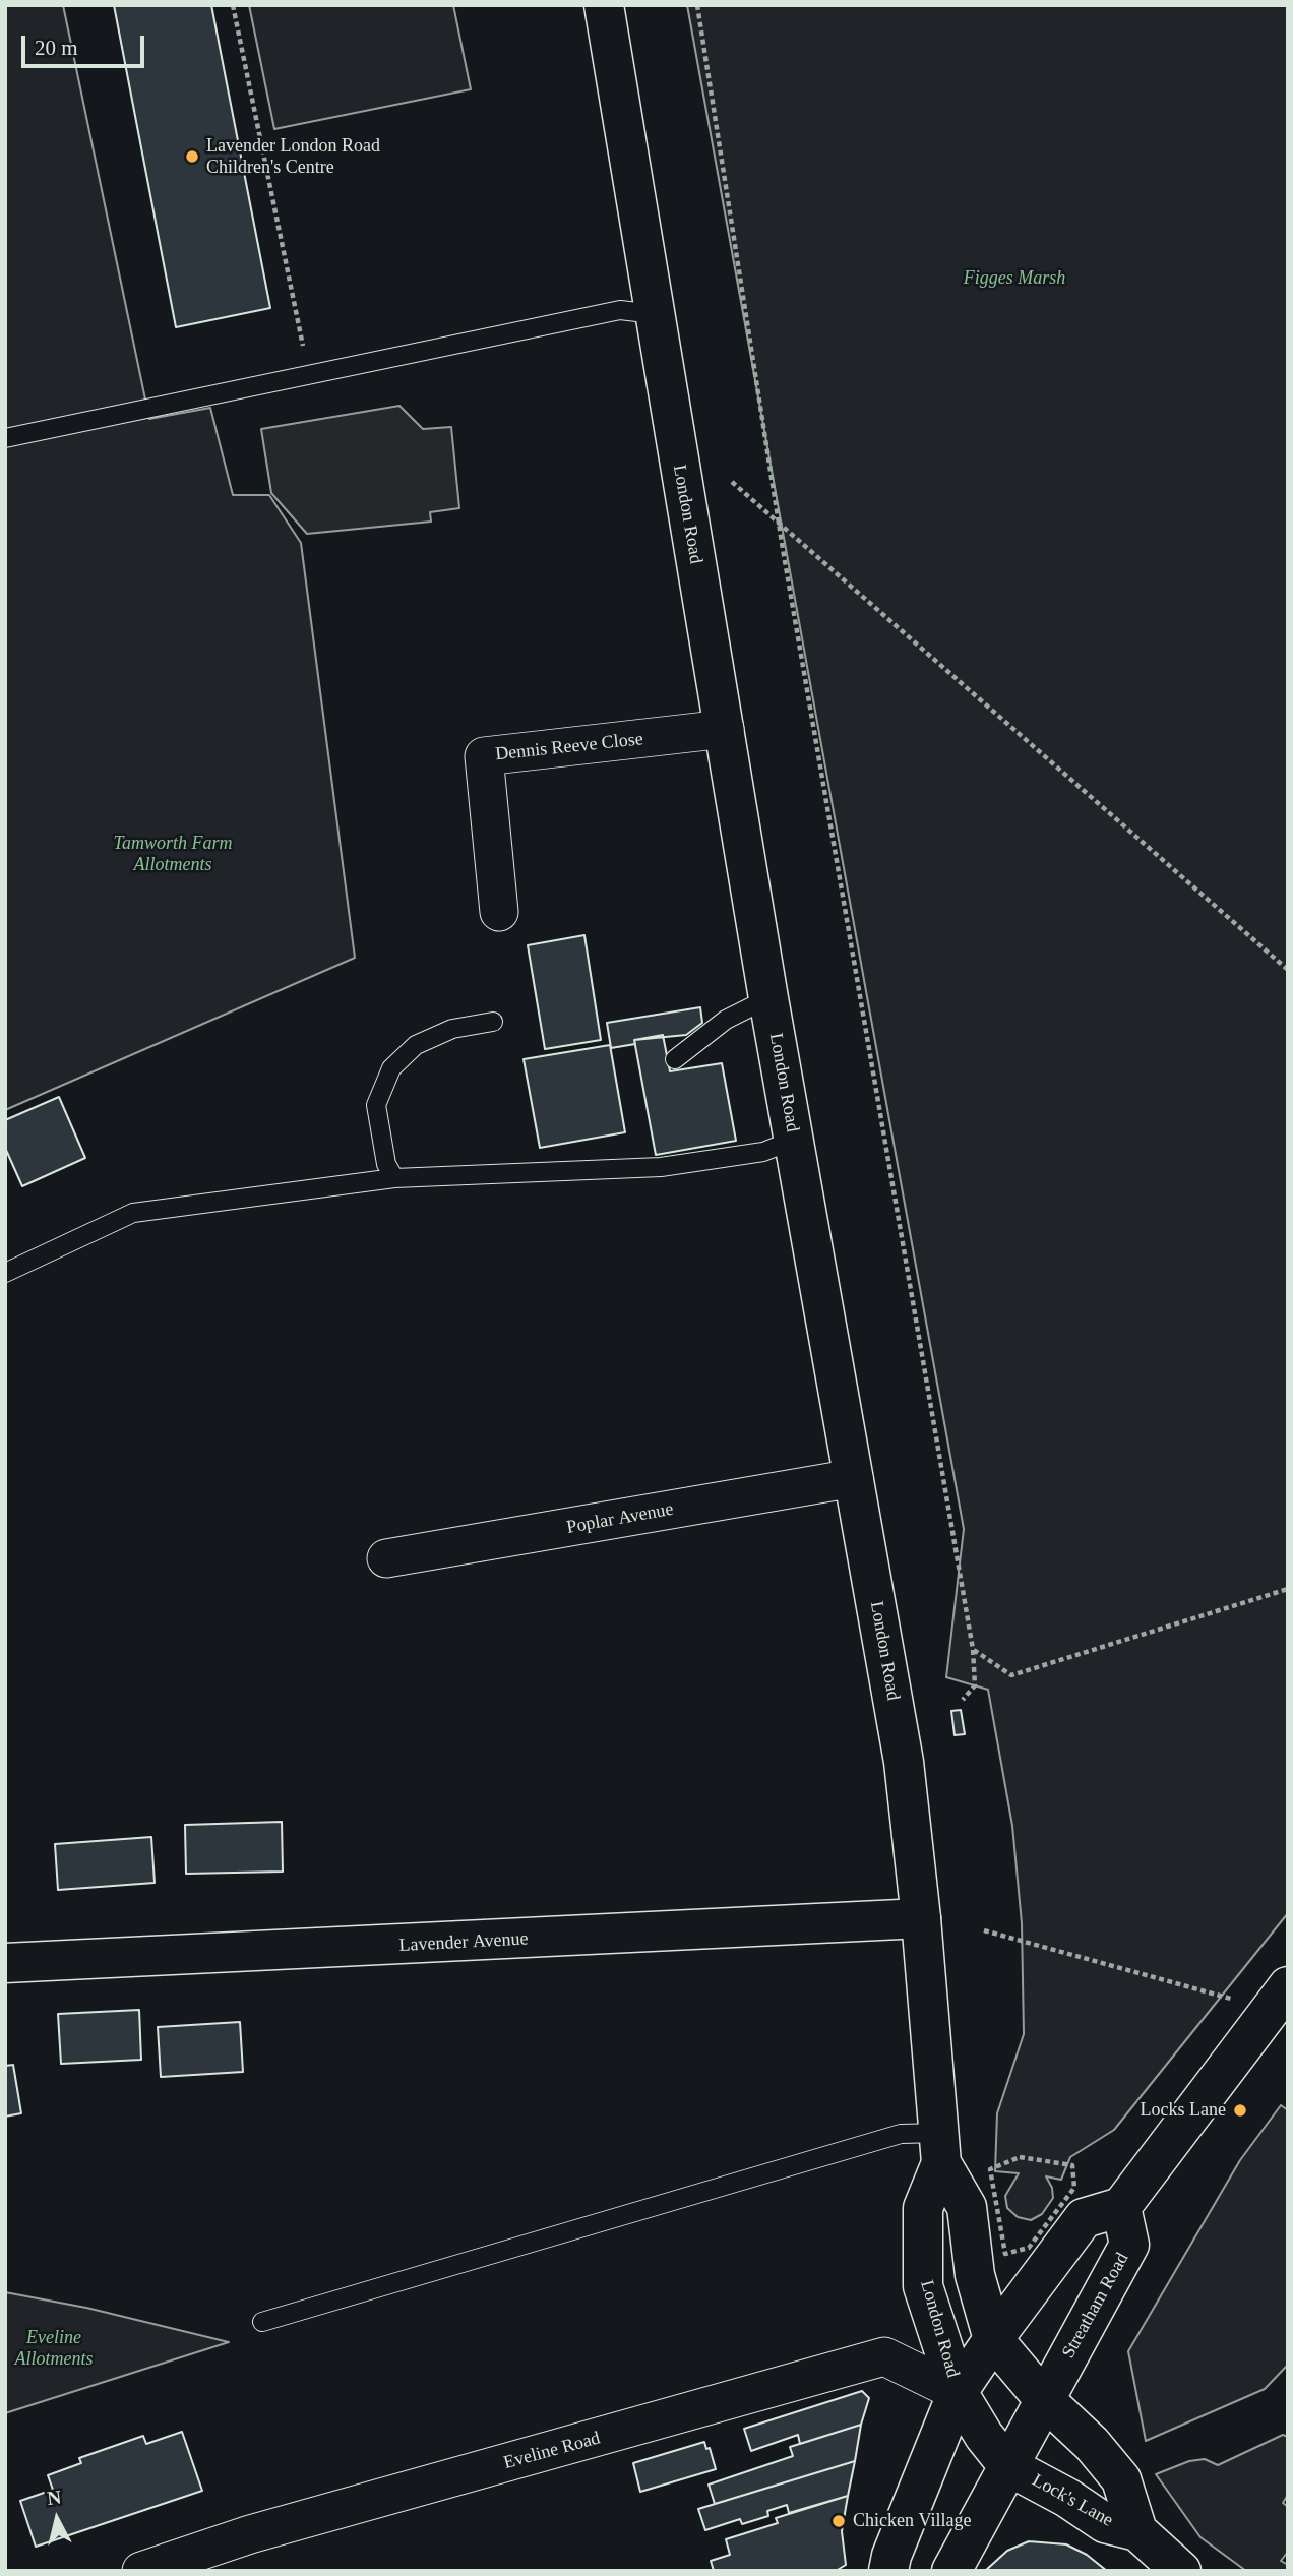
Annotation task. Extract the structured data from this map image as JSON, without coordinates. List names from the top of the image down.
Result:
{
  "streets": {
    "main road": [
      "London Road",
      "Lavender Avenue",
      "Streatham Road",
      "Lock's Lane"
    ],
    "street": ["Dennis Reeve Close", "Poplar Avenue", "Eveline Road"]
  },
  "crossings": [
    ["London Road", "Dennis Reeve Close"],
    ["London Road", "Poplar Avenue"],
    ["London Road", "Lavender Avenue"],
    ["London Road", "Eveline Road"],
    ["London Road", "Lock's Lane"],
    ["Streatham Road", "Lock's Lane"]
  ],
  "parks": ["Figges Marsh", "Tamworth Farm Allotments", "Eveline Allotments"],
  "places": ["Lavender London Road Children's Centre", "Locks Lane", "Chicken Village"],
  "scale_bar": "20 m",
  "north": "top"
}
